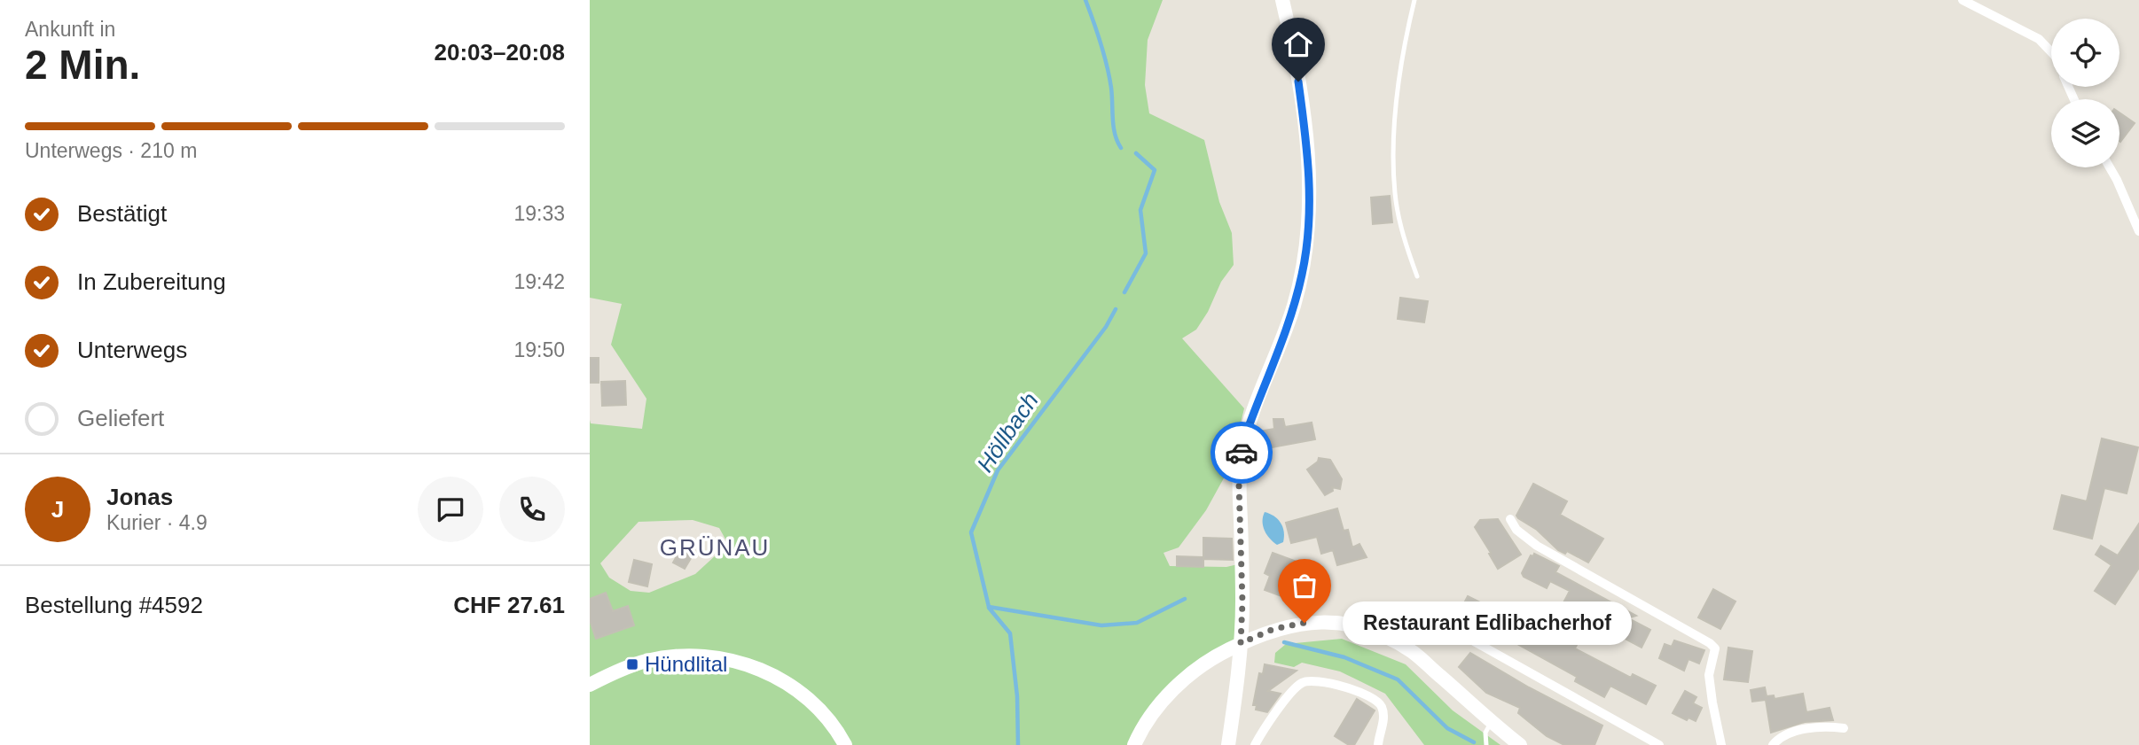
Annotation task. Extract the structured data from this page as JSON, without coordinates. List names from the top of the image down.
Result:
{
  "districts": ["GRÜNAU"],
  "water": ["Höllbach"],
  "places": {
    "other": ["Restaurant Edlibacherhof"],
    "transit": ["Hündlital"]
  },
  "page": {
    "heading": ["2 Min.", "Ankunft in", "20:03–20:08"],
    "panel": [
      "Jonas",
      "Kurier · 4.9",
      "Bestellung #4592",
      "CHF 27.61"
    ],
    "bar": "Unterwegs · 210 m",
    "list": [
      ["Bestätigt", "19:33"],
      ["In Zubereitung", "19:42"],
      ["Unterwegs", "19:50"],
      "Geliefert"
    ],
    "round": "J",
    "bubble": "Restaurant Edlibacherhof"
  }
}
